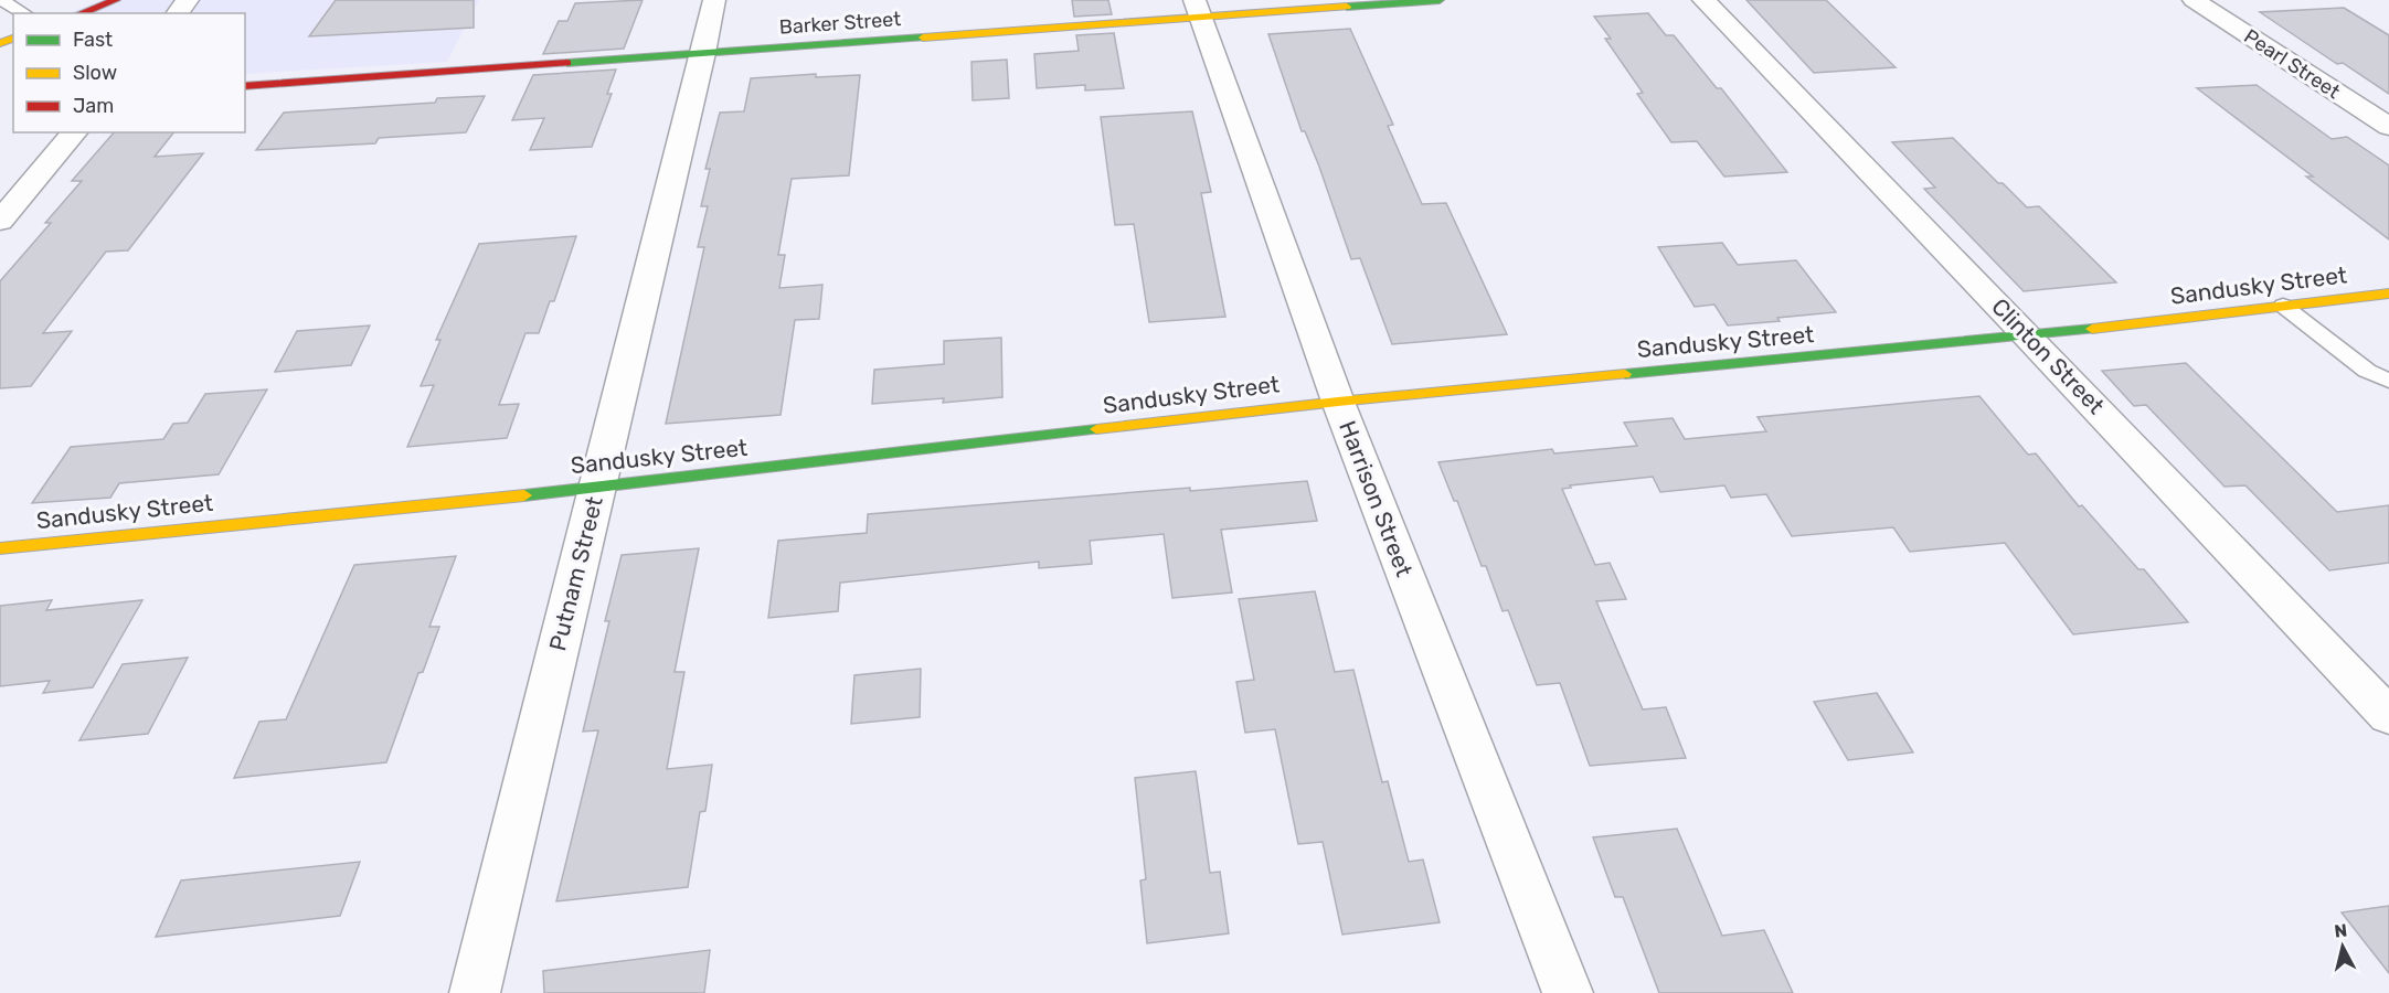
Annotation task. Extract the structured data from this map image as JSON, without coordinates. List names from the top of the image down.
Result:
{
  "streets": {
    "street": [
      "Barker Street",
      "Pearl Street",
      "Sandusky Street",
      "Clinton Street",
      "Harrison Street",
      "Putnam Street"
    ]
  },
  "crossings": [
    ["Barker Street", "Harrison Street"],
    ["Barker Street", "Putnam Street"],
    ["Sandusky Street", "Clinton Street"],
    ["Sandusky Street", "Harrison Street"],
    ["Sandusky Street", "Putnam Street"]
  ],
  "legend": ["Fast", "Slow", "Jam"],
  "north": "top"
}
